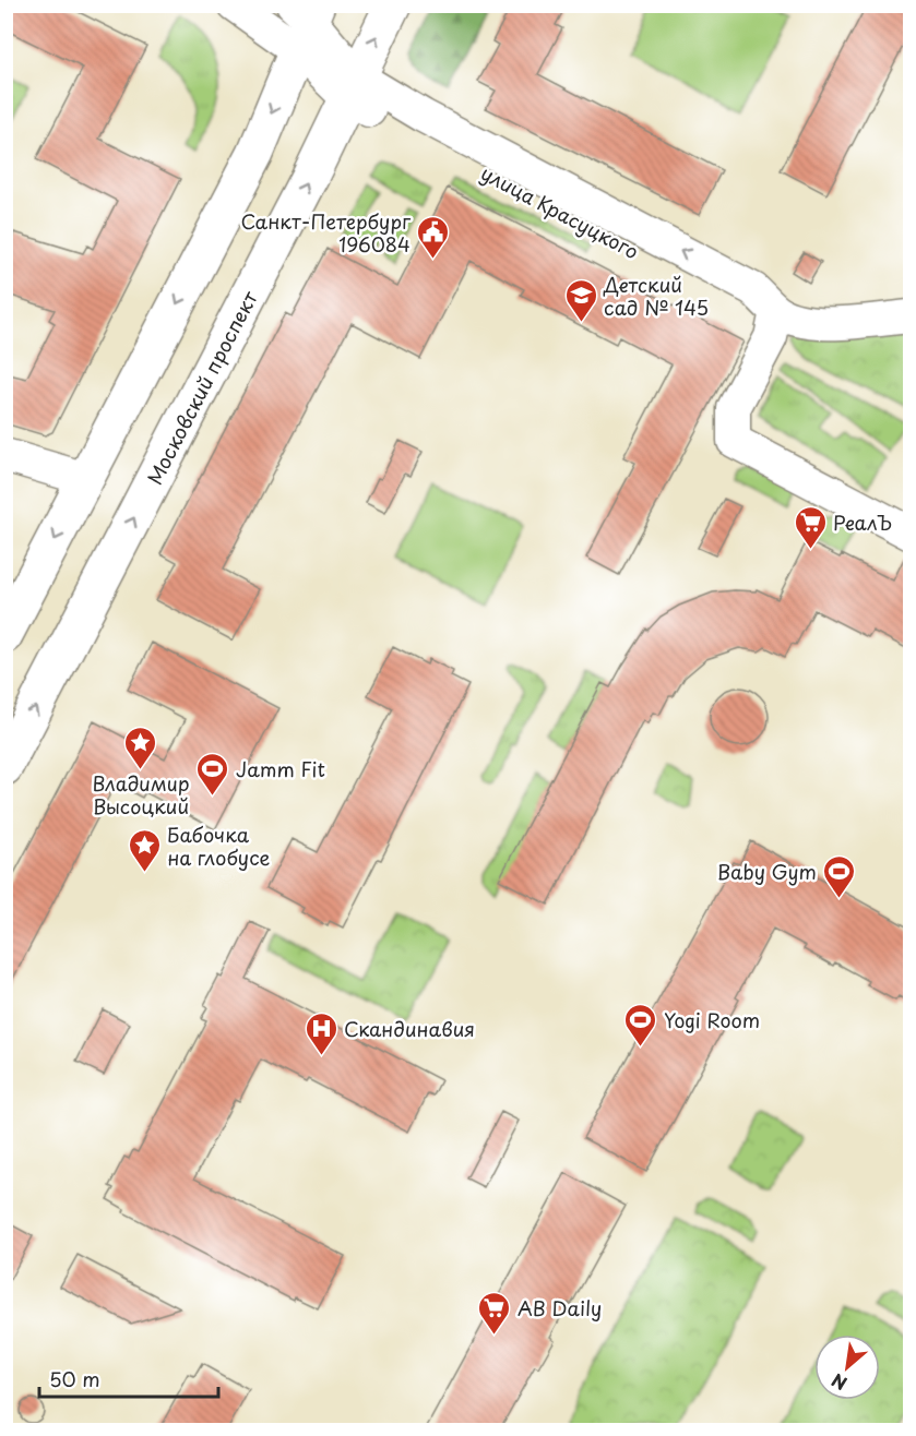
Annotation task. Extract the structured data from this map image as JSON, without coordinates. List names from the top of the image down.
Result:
{
  "streets": {
    "main road": ["Московский проспект"],
    "street": ["улица Красуцкого"]
  },
  "crossings": [
    ["улица Красуцкого", "Московский проспект"]
  ],
  "places": {
    "public building": ["Санкт-Петербург 196084"],
    "school or university": ["Детский сад № 145"],
    "supermarket": ["РеалЪ", "АВ Daily"],
    "place": ["Владимир Высоцкий", "Бабочка на глобусе"],
    "sports": ["Jamm Fit", "Baby Gym", "Yogi Room"],
    "hospital": ["Скандинавия"]
  },
  "scale_bar": "50 m",
  "north": "bottom left"
}
